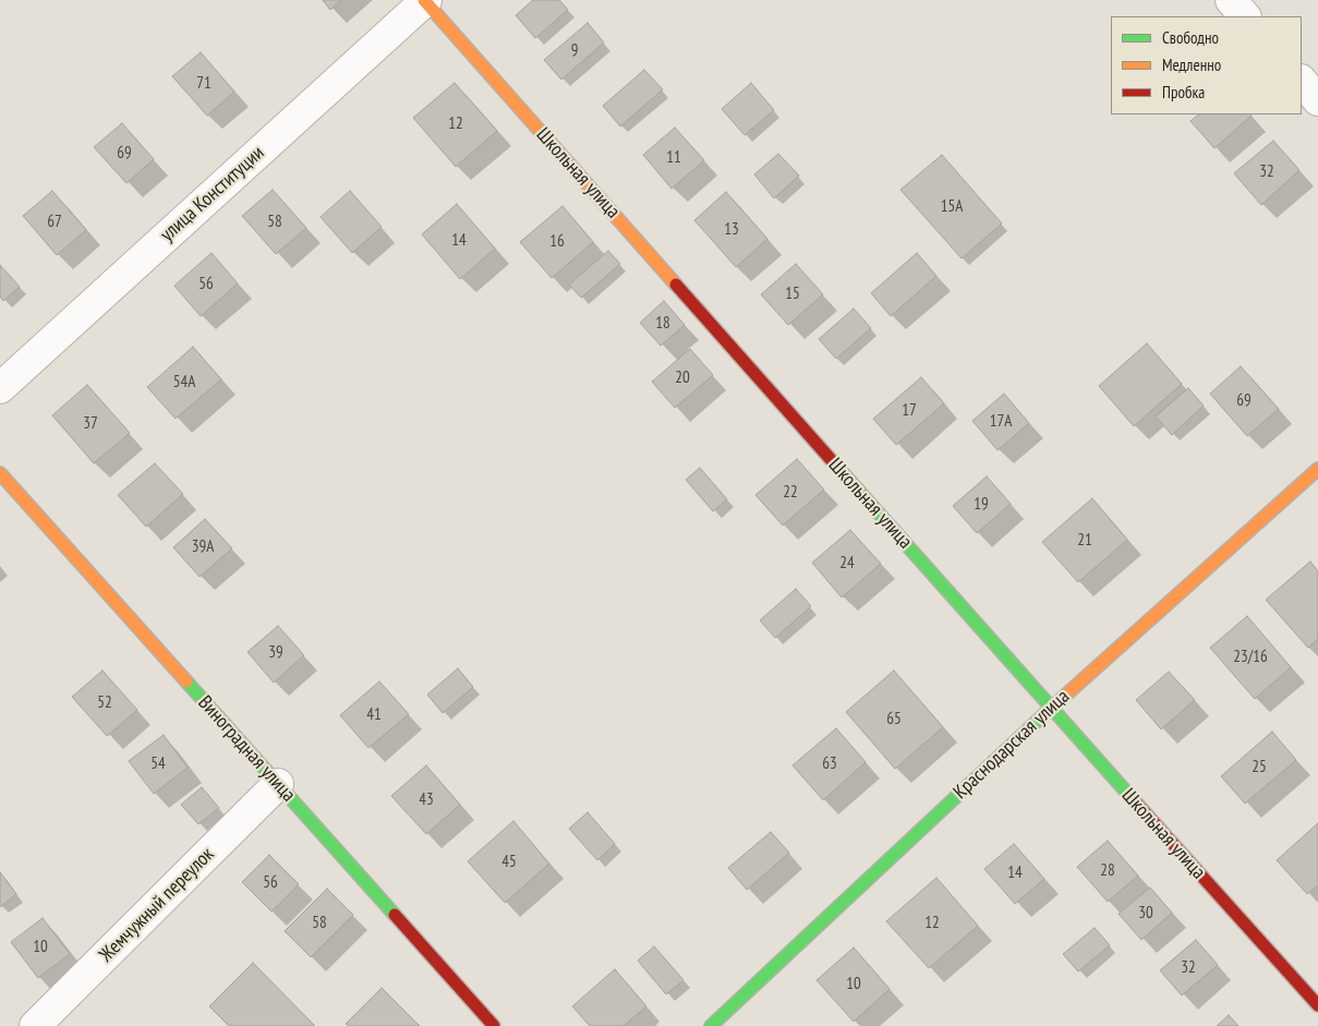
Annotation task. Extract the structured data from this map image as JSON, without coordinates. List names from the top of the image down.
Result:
{
  "streets": {
    "street": [
      "Школьная улица",
      "улица Конституции",
      "Краснодарская улица",
      "Виноградная улица",
      "Жемчужный переулок"
    ]
  },
  "crossings": [
    ["Школьная улица", "улица Конституции"],
    ["Школьная улица", "Краснодарская улица"],
    ["Виноградная улица", "Жемчужный переулок"]
  ],
  "house_numbers": [
    "9",
    "71",
    "12",
    "69",
    "11",
    "32",
    "15А",
    "67",
    "58",
    "13",
    "14",
    "16",
    "56",
    "15",
    "18",
    "20",
    "54А",
    "69",
    "17",
    "17А",
    "37",
    "22",
    "19",
    "21",
    "39А",
    "24",
    "39",
    "23/16",
    "52",
    "41",
    "65",
    "54",
    "63",
    "25",
    "43",
    "45",
    "28",
    "14",
    "56",
    "30",
    "58",
    "12",
    "10",
    "32",
    "10"
  ],
  "legend": ["Свободно", "Медленно", "Пробка"]
}
